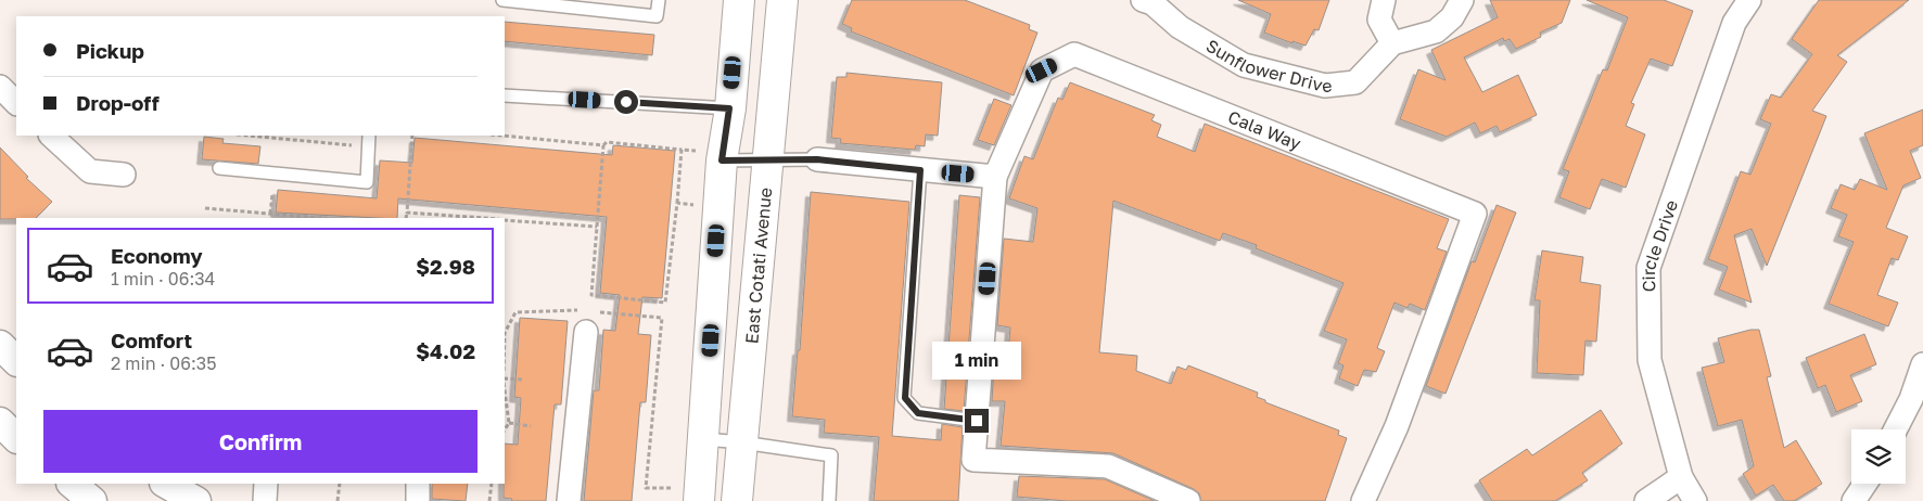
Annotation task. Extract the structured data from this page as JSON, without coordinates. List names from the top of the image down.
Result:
{
  "streets": {
    "main road": ["East Cotati Avenue"],
    "street": ["Sunflower Drive", "Cala Way", "Circle Drive"]
  },
  "page": {
    "banner": ["Pickup", "Drop-off"],
    "list": [
      {
        "name": "Economy",
        "note": "1 min · 06:34",
        "value": "$2.98"
      },
      {
        "name": "Comfort",
        "note": "2 min · 06:35",
        "value": "$4.02"
      }
    ],
    "bubble": "1 min",
    "buttons": "Confirm"
  }
}
